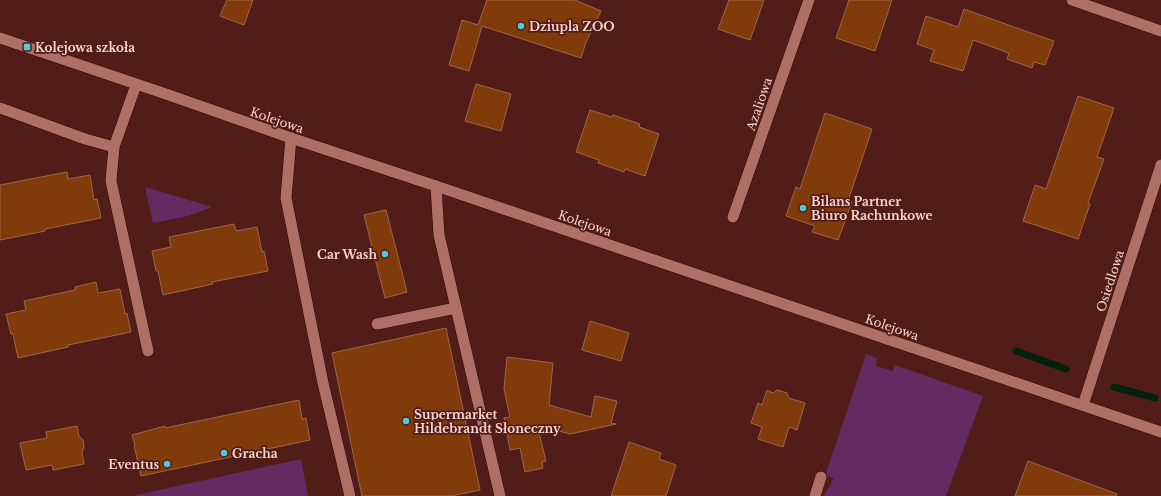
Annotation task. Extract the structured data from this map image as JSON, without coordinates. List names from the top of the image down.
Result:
{
  "streets": {
    "street": ["Azaliowa", "Kolejowa", "Osiedlowa"]
  },
  "crossings": [
    ["Kolejowa", "Osiedlowa"]
  ],
  "places": {
    "other": [
      "Dziupla ZOO",
      "Bilans Partner Biuro Rachunkowe",
      "Car Wash",
      "Supermarket Hildebrandt Słoneczny",
      "Gracha",
      "Eventus"
    ],
    "transit": ["Kolejowa szkoła"]
  }
}
